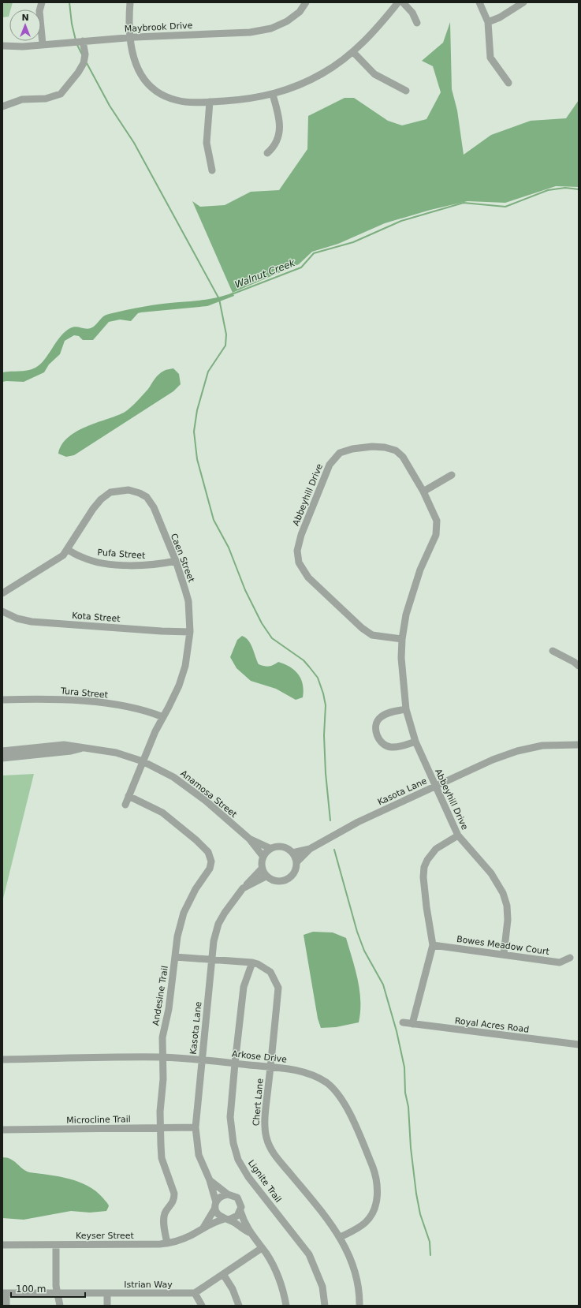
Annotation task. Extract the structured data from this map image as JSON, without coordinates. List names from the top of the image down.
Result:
{
  "streets": {
    "street": [
      "Maybrook Drive",
      "Abbeyhill Drive",
      "Pufa Street",
      "Caen Street",
      "Kota Street",
      "Tura Street",
      "Kasota Lane",
      "Anamosa Street",
      "Bowes Meadow Court",
      "Andesine Trail",
      "Royal Acres Road",
      "Arkose Drive",
      "Chert Lane",
      "Microcline Trail",
      "Lignite Trail",
      "Keyser Street",
      "Istrian Way"
    ]
  },
  "crossings": [
    ["Abbeyhill Drive", "Kasota Lane"],
    ["Abbeyhill Drive", "Bowes Meadow Court"],
    ["Pufa Street", "Caen Street"],
    ["Caen Street", "Kota Street"],
    ["Caen Street", "Tura Street"],
    ["Caen Street", "Anamosa Street"],
    ["Caen Street", "Andesine Trail"],
    ["Kasota Lane", "Anamosa Street"],
    ["Kasota Lane", "Arkose Drive"],
    ["Kasota Lane", "Chert Lane"],
    ["Kasota Lane", "Microcline Trail"],
    ["Kasota Lane", "Keyser Street"],
    ["Andesine Trail", "Arkose Drive"],
    ["Andesine Trail", "Chert Lane"],
    ["Andesine Trail", "Microcline Trail"],
    ["Andesine Trail", "Keyser Street"],
    ["Arkose Drive", "Chert Lane"],
    ["Arkose Drive", "Lignite Trail"],
    ["Chert Lane", "Lignite Trail"]
  ],
  "water": ["Walnut Creek"],
  "scale_bar": "100 m",
  "north": "top"
}
